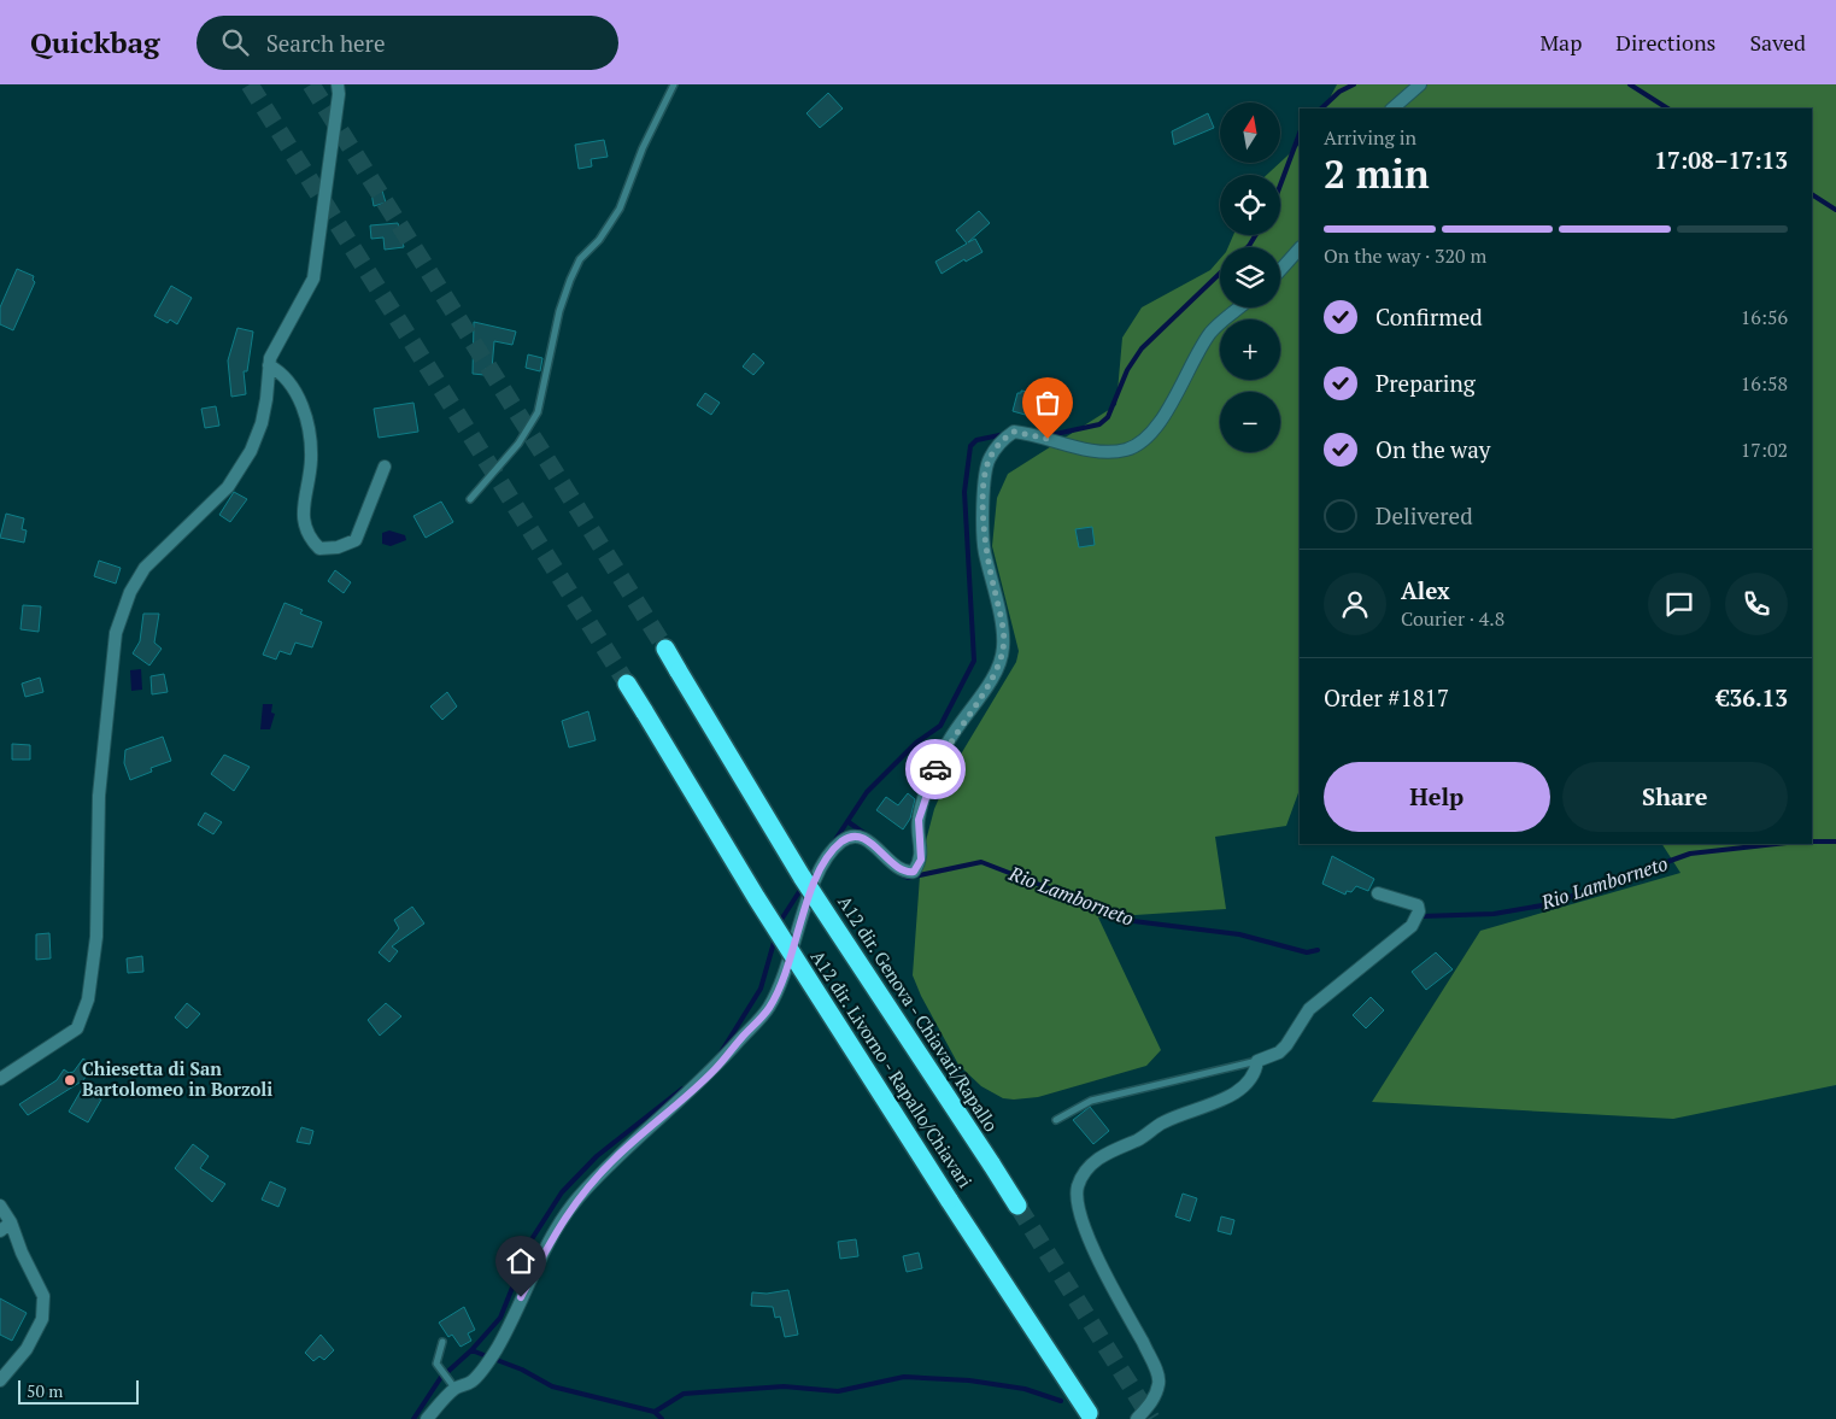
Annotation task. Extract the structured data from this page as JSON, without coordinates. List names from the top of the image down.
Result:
{
  "streets": {
    "highway": ["A12 dir. Genova - Chiavari/Rapallo", "A12 dir. Livorno - Rapallo/Chiavari"]
  },
  "water": ["Rio Lamborneto"],
  "places": ["Chiesetta di San Bartolomeo in Borzoli"],
  "scale_bar": "50 m",
  "north": "top",
  "page": {
    "header": "Quickbag",
    "search": "Search here",
    "nav": ["Map", "Directions", "Saved"],
    "map_buttons": ["+", "−"],
    "heading": ["2 min", "Arriving in", "17:08–17:13"],
    "panel": [
      "Alex",
      "Courier · 4.8",
      "Order #1817",
      "€36.13"
    ],
    "bar": "On the way · 320 m",
    "list": [
      ["Confirmed", "16:56"],
      ["Preparing", "16:58"],
      ["On the way", "17:02"],
      "Delivered"
    ],
    "buttons": ["Help", "Share"],
    "scale": "50 m"
  }
}
